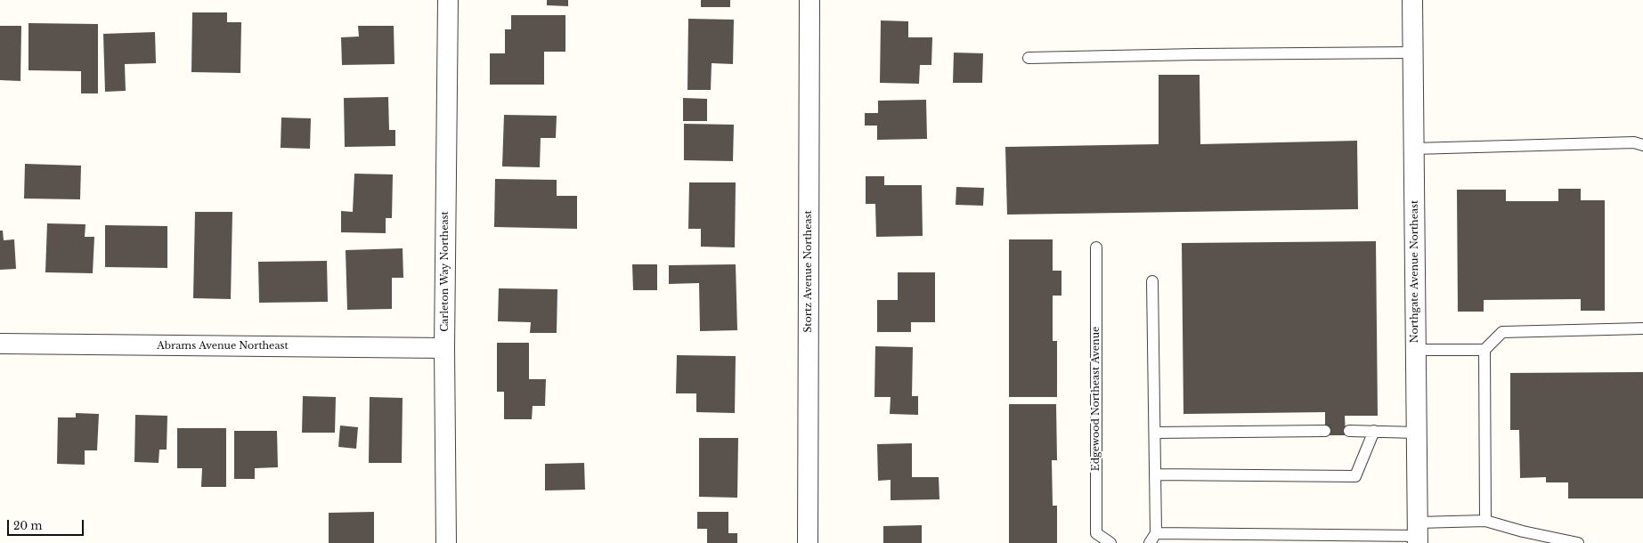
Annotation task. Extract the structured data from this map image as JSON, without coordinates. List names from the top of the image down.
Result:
{
  "streets": {
    "street": [
      "Carleton Way Northeast",
      "Stortz Avenue Northeast",
      "Northgate Avenue Northeast",
      "Abrams Avenue Northeast"
    ],
    "lane": ["Edgewood Northeast Avenue"]
  },
  "crossings": [
    ["Carleton Way Northeast", "Abrams Avenue Northeast"]
  ],
  "scale_bar": "20 m"
}
